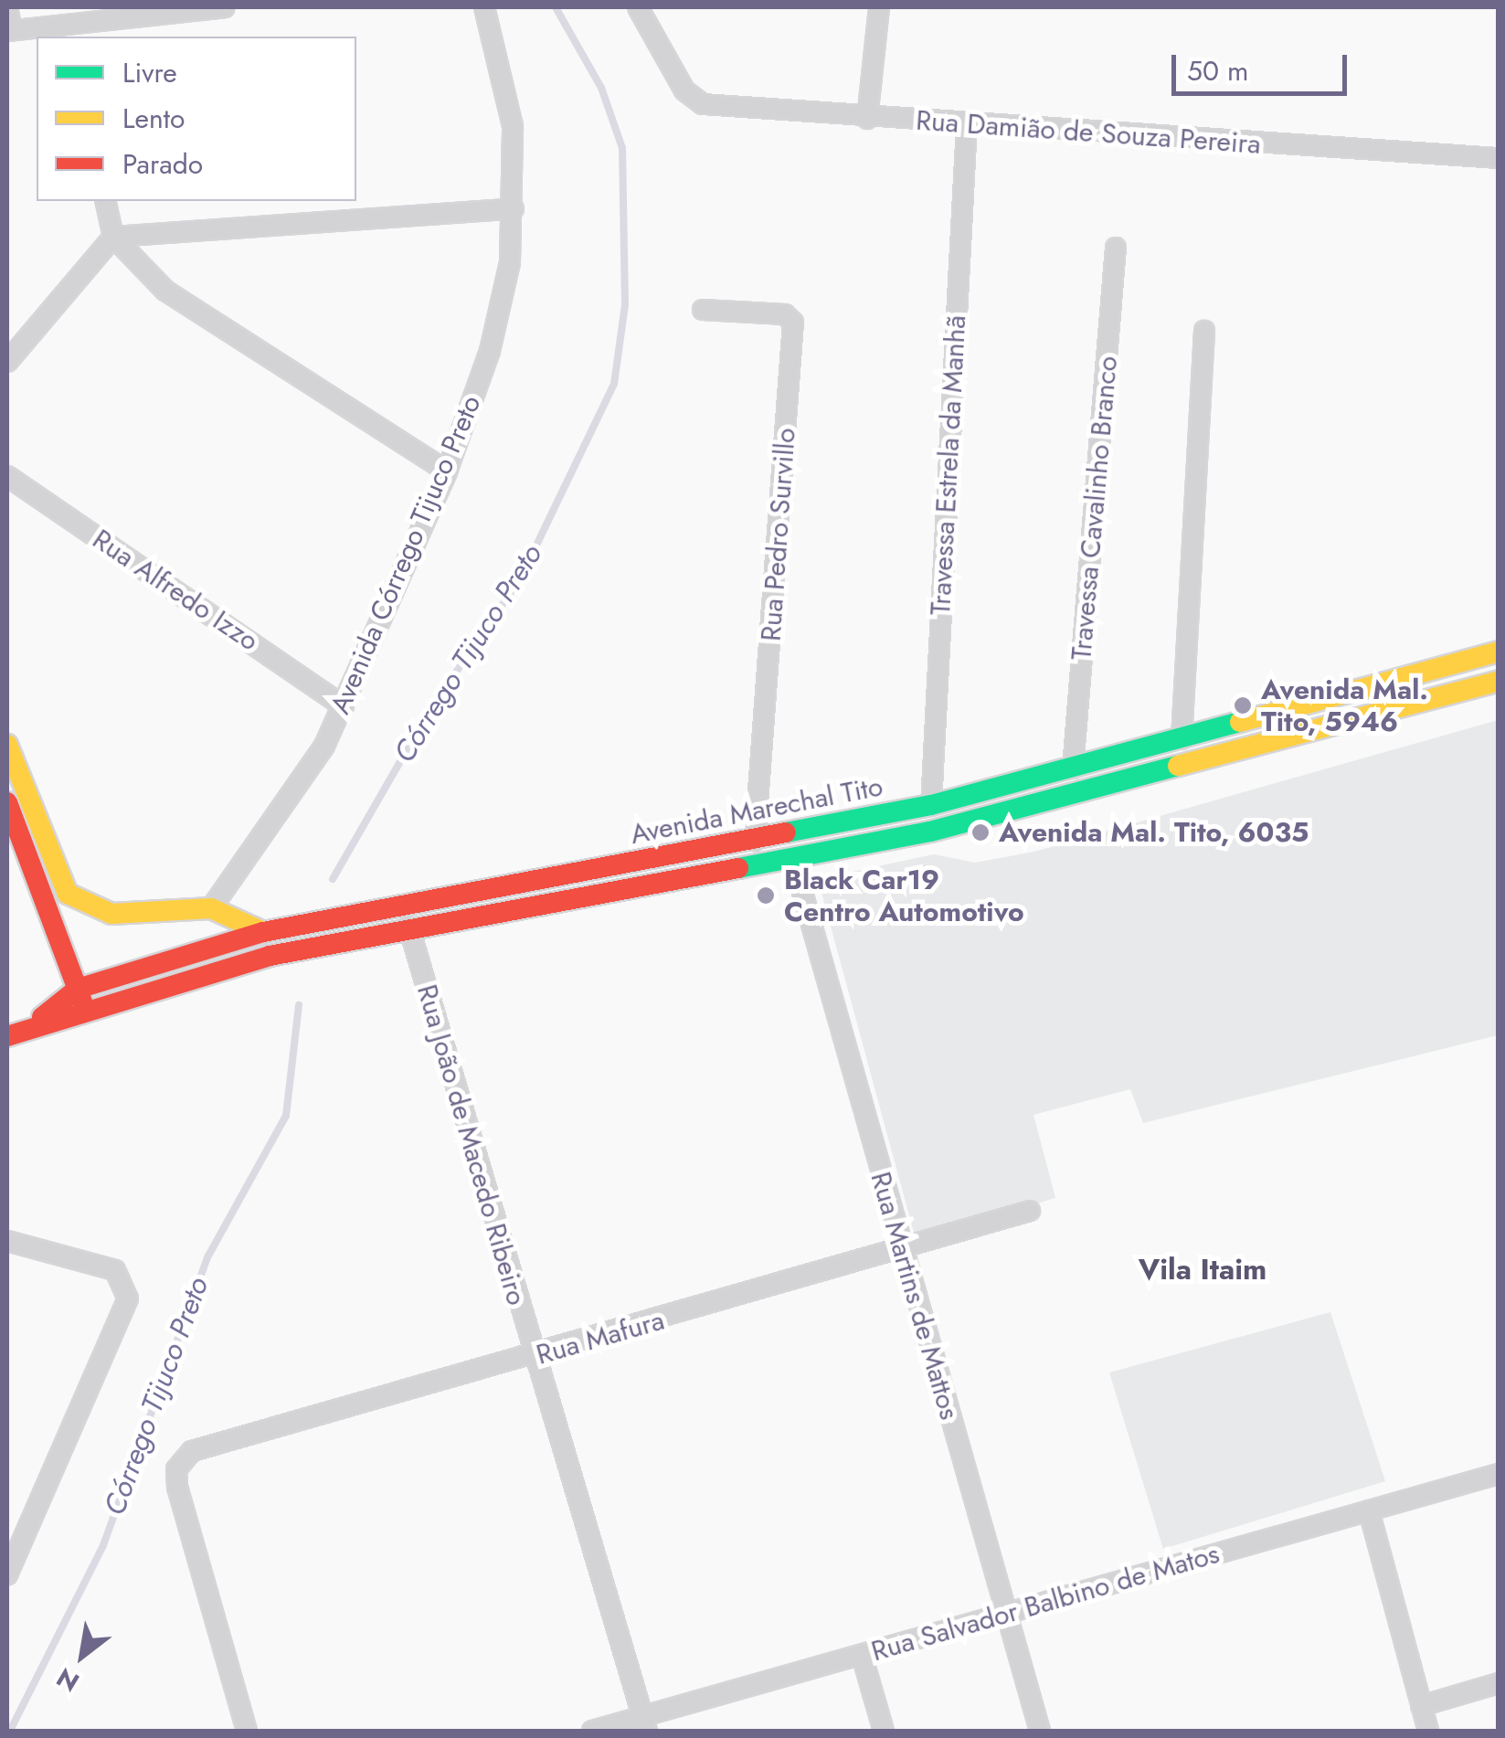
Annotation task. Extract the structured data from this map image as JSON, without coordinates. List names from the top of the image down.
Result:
{
  "streets": {
    "main road": ["Avenida Marechal Tito"],
    "street": [
      "Rua Damião de Souza Pereira",
      "Travessa Estrela da Manhã",
      "Travessa Cavalinho Branco",
      "Rua Pedro Survillo",
      "Avenida Córrego Tijuco Preto",
      "Rua Alfredo Izzo",
      "Rua João de Macedo Ribeiro",
      "Rua Martins de Mattos",
      "Rua Mafura",
      "Rua Salvador Balbino de Matos"
    ]
  },
  "crossings": [
    ["Rua Damião de Souza Pereira", "Travessa Estrela da Manhã"],
    ["Travessa Estrela da Manhã", "Avenida Marechal Tito"],
    ["Travessa Cavalinho Branco", "Avenida Marechal Tito"],
    ["Rua Pedro Survillo", "Avenida Marechal Tito"],
    ["Avenida Córrego Tijuco Preto", "Rua Alfredo Izzo"],
    ["Avenida Marechal Tito", "Rua João de Macedo Ribeiro"],
    ["Avenida Marechal Tito", "Rua Martins de Mattos"],
    ["Rua João de Macedo Ribeiro", "Rua Mafura"],
    ["Rua João de Macedo Ribeiro", "Rua Salvador Balbino de Matos"],
    ["Rua Martins de Mattos", "Rua Mafura"],
    ["Rua Martins de Mattos", "Rua Salvador Balbino de Matos"]
  ],
  "districts": ["Vila Itaim"],
  "water": ["Córrego Tijuco Preto"],
  "places": ["Avenida Mal. Tito, 5946", "Avenida Mal. Tito, 6035", "Black Car19 Centro Automotivo"],
  "legend": ["Livre", "Lento", "Parado"],
  "scale_bar": "50 m",
  "north": "bottom left"
}
